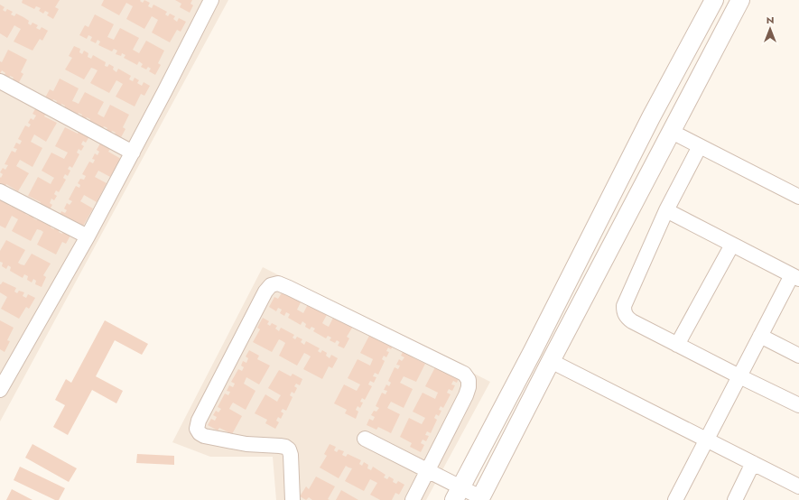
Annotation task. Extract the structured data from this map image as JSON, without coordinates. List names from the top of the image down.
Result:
{
  "north": "top"
}
